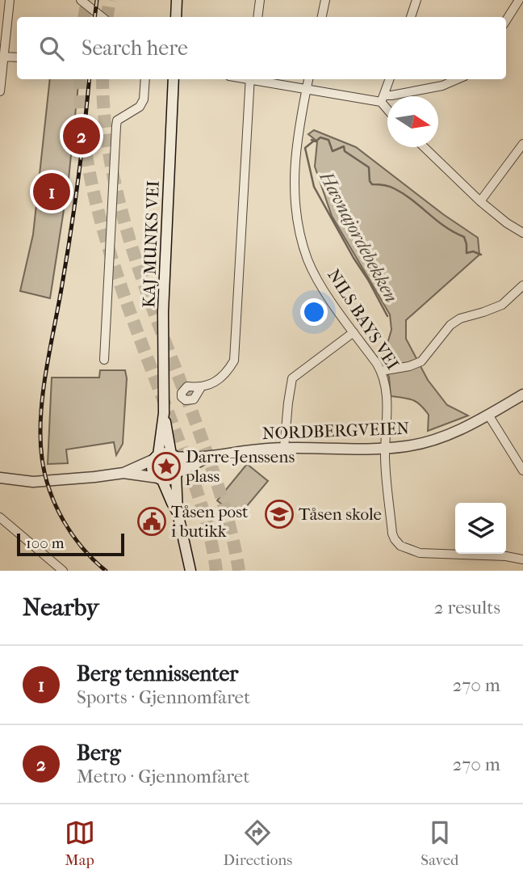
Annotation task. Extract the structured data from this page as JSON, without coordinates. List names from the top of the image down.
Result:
{
  "streets": {
    "main road": ["KAJ MUNKS VEI", "NORDBERGVEIEN"],
    "street": ["NILS BAYS VEI"]
  },
  "crossings": [
    ["KAJ MUNKS VEI", "NORDBERGVEIEN"],
    ["NILS BAYS VEI", "NORDBERGVEIEN"]
  ],
  "water": ["Havnajordebekken"],
  "places": {
    "place": ["Darre-Jenssens plass"],
    "school or university": ["Tåsen skole"],
    "public building": ["Tåsen post i butikk"]
  },
  "scale_bar": "100 m",
  "north": "right",
  "page": {
    "search": "Search here",
    "pins": ["2", "1"],
    "scale": "100 m",
    "heading": ["Nearby", "2 results"],
    "list": [
      {
        "mark": "1",
        "name": "Berg tennissenter",
        "note": "Sports · Gjennomfaret",
        "value": "270 m"
      },
      {
        "mark": "2",
        "name": "Berg",
        "note": "Metro · Gjennomfaret",
        "value": "270 m"
      }
    ],
    "nav": ["Map", "Directions", "Saved"]
  }
}
